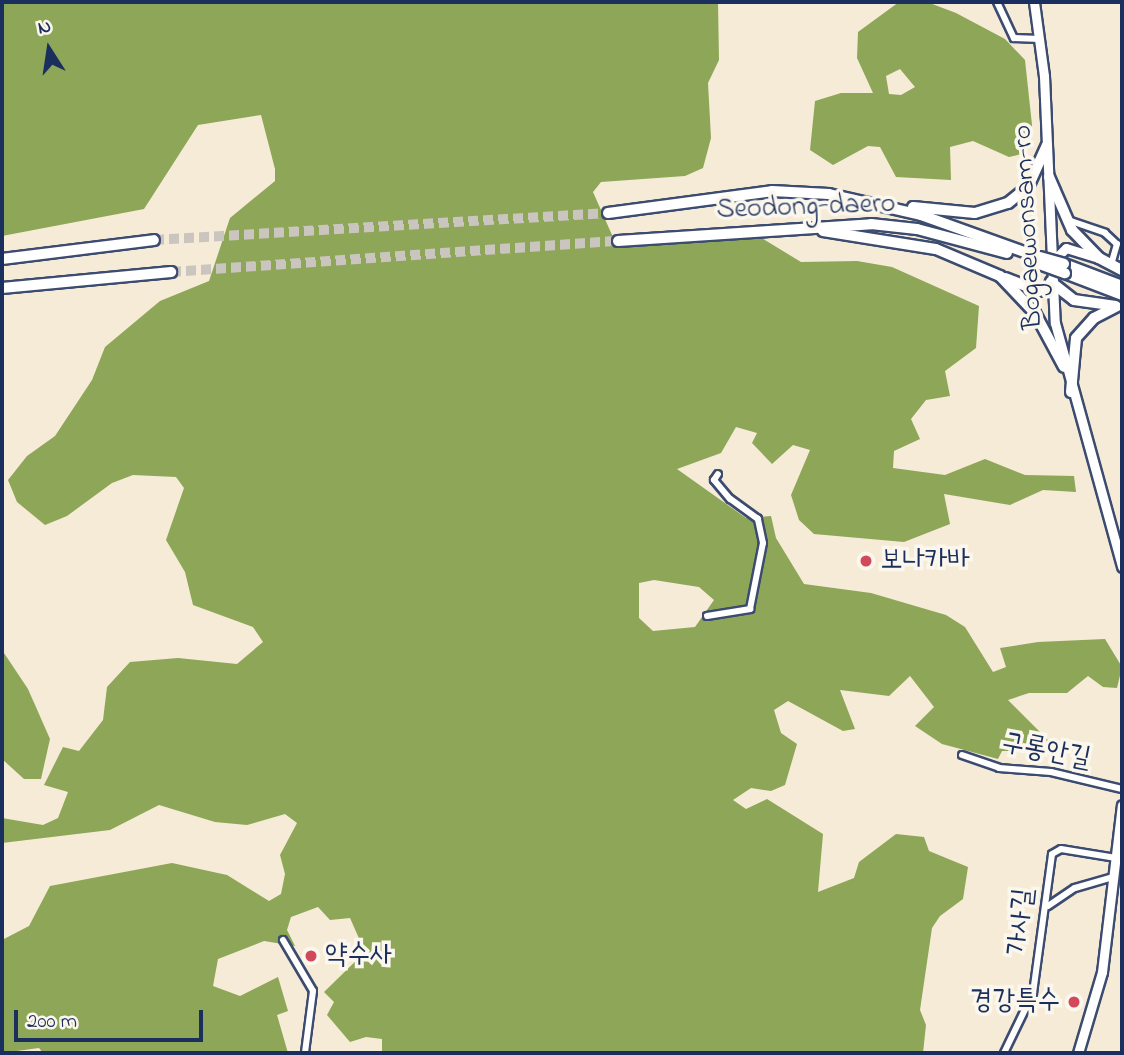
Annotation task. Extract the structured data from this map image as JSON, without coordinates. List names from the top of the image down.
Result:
{
  "streets": {
    "highway": ["Seodong-daero"],
    "main road": ["Bogaewonsam-ro"],
    "street": ["구롱안길", "가사길"]
  },
  "places": ["보나카바", "약수사", "경강특수"],
  "scale_bar": "200 m",
  "north": "top"
}
